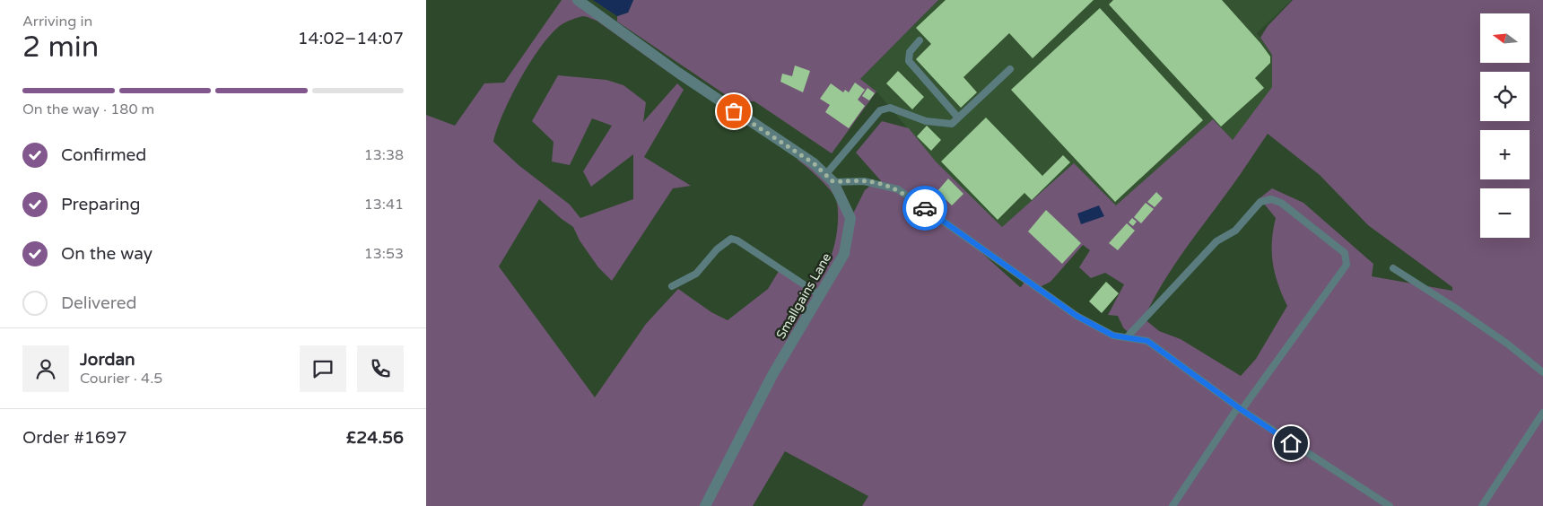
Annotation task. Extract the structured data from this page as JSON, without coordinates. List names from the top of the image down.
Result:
{
  "streets": {
    "street": ["Smallgains Lane"]
  },
  "north": "left",
  "page": {
    "heading": ["2 min", "Arriving in", "14:02–14:07"],
    "panel": [
      "Jordan",
      "Courier · 4.5",
      "Order #1697",
      "£24.56"
    ],
    "map_buttons": ["+", "−"],
    "bar": "On the way · 180 m",
    "list": [
      ["Confirmed", "13:38"],
      ["Preparing", "13:41"],
      ["On the way", "13:53"],
      "Delivered"
    ]
  }
}
